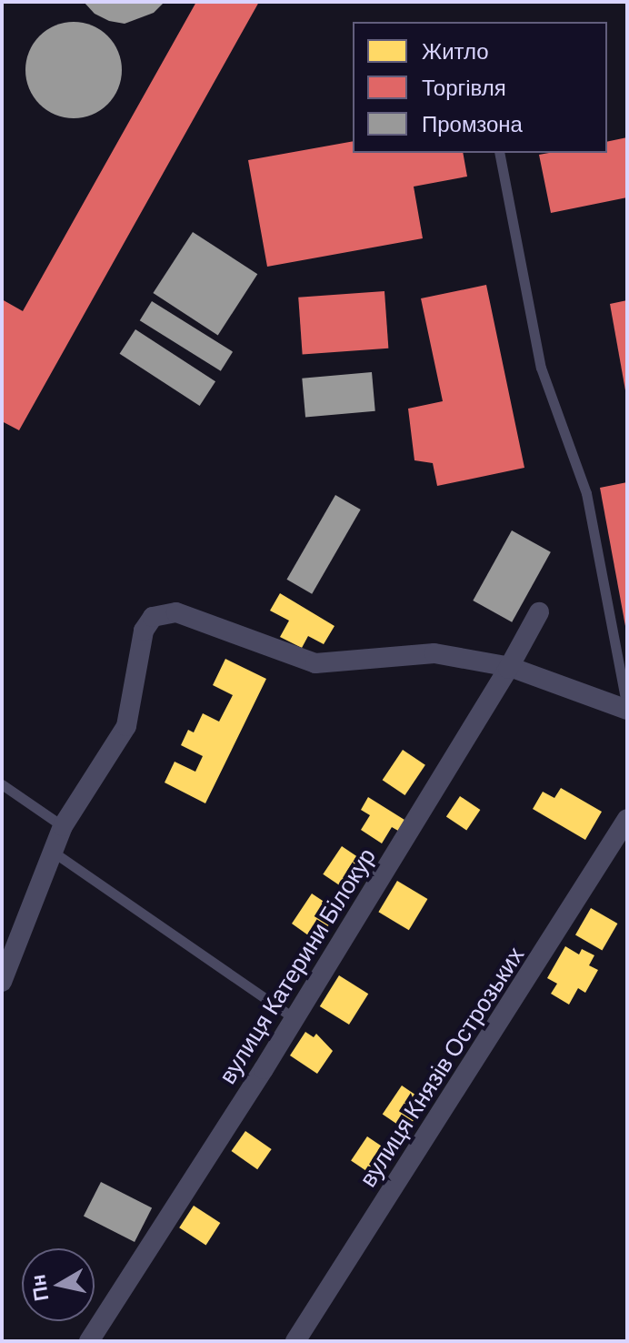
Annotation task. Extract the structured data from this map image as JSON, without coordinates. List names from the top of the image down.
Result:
{
  "streets": {
    "street": ["вулиця Катерини Білокур", "вулиця Князів Острозьких"]
  },
  "legend": ["Житло", "Торгівля", "Промзона"],
  "north": "left"
}
